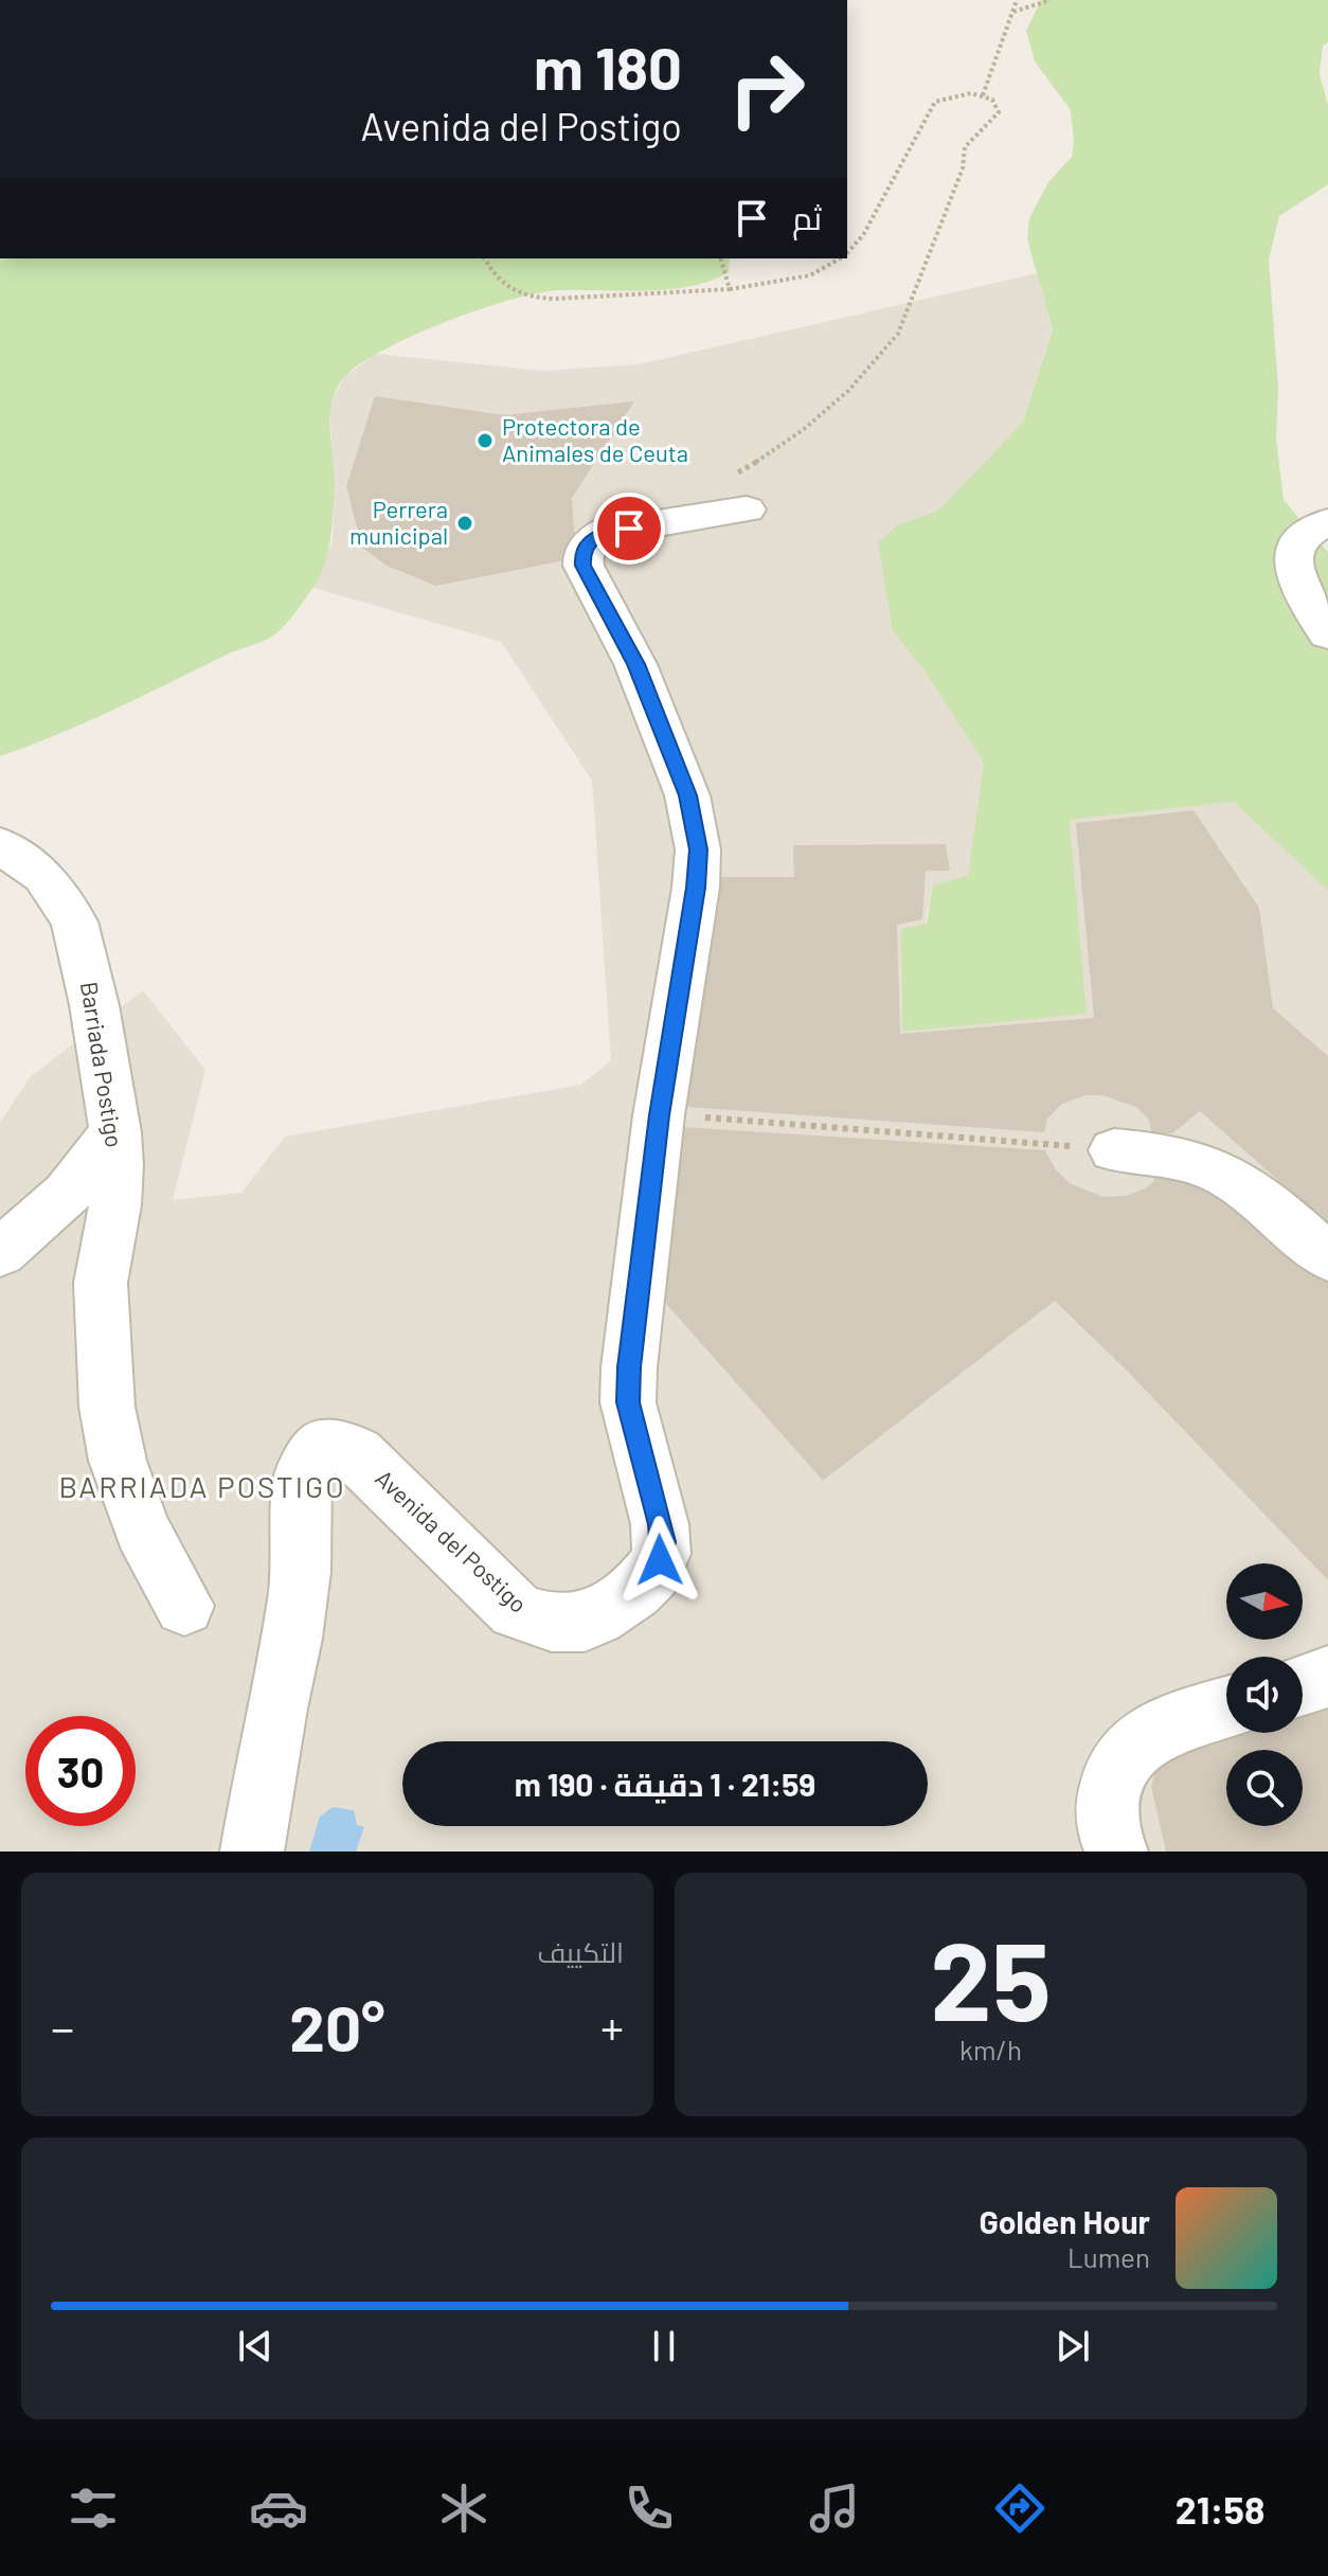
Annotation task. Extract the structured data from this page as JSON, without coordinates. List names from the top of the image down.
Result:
{
  "streets": {
    "street": ["Barriada Postigo", "Avenida del Postigo"]
  },
  "districts": ["BARRIADA POSTIGO"],
  "places": ["Protectora de Animales de Ceuta", "Perrera municipal"],
  "north": "right",
  "page": {
    "turn": ["180 m", "Avenida del Postigo"],
    "then": "ثم",
    "limit": "30",
    "trip": "21:59 · 1 دقيقة · 190 m",
    "tile": [
      ["25", "km/h"],
      "التكييف"
    ],
    "heat": ["−", "20°", "+"],
    "song": ["Golden Hour", "Lumen"],
    "tabs": "21:58"
  }
}
